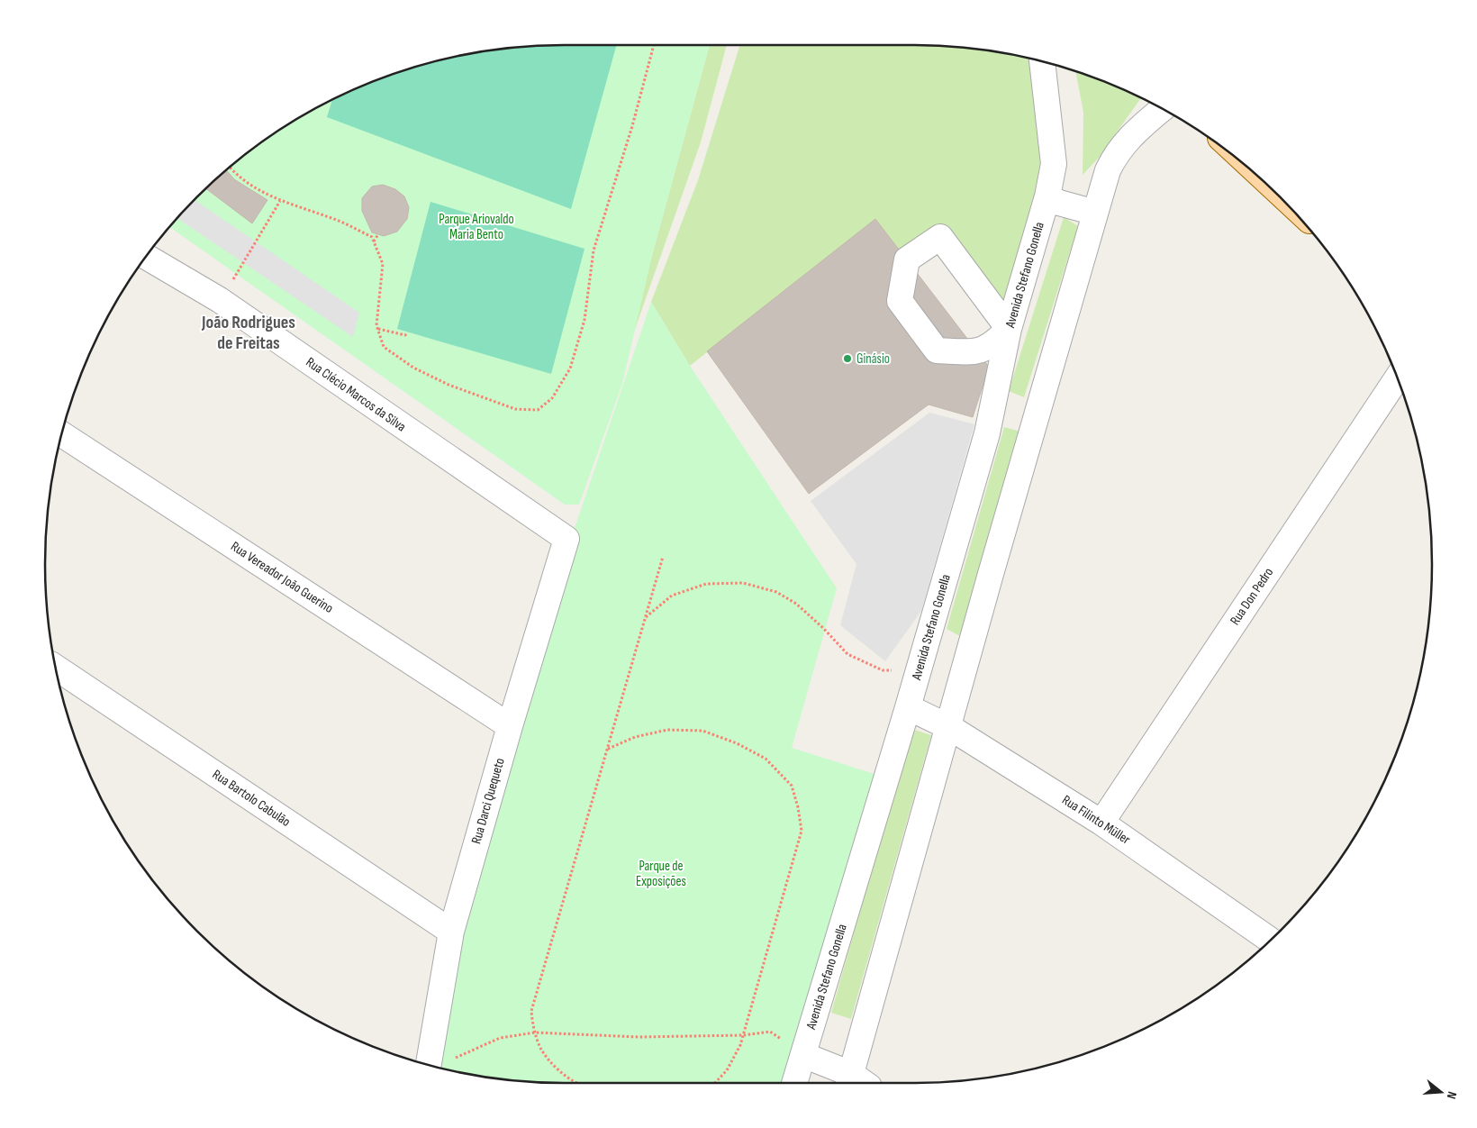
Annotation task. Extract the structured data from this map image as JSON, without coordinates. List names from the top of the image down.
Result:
{
  "streets": {
    "street": [
      "Avenida Stefano Gonella",
      "Rua Clécio Marcos da Silva",
      "Rua Vereador João Guerino",
      "Rua Don Pedro",
      "Rua Bartolo Cabulão",
      "Rua Darci Quequeto",
      "Rua Filinto Müller"
    ]
  },
  "crossings": [
    ["Avenida Stefano Gonella", "Rua Filinto Müller"],
    ["Rua Clécio Marcos da Silva", "Rua Darci Quequeto"],
    ["Rua Vereador João Guerino", "Rua Darci Quequeto"],
    ["Rua Don Pedro", "Rua Filinto Müller"],
    ["Rua Bartolo Cabulão", "Rua Darci Quequeto"]
  ],
  "districts": ["João Rodrigues de Freitas"],
  "parks": ["Parque Ariovaldo Maria Bento", "Parque de Exposições"],
  "places": ["Ginásio"],
  "north": "right"
}
